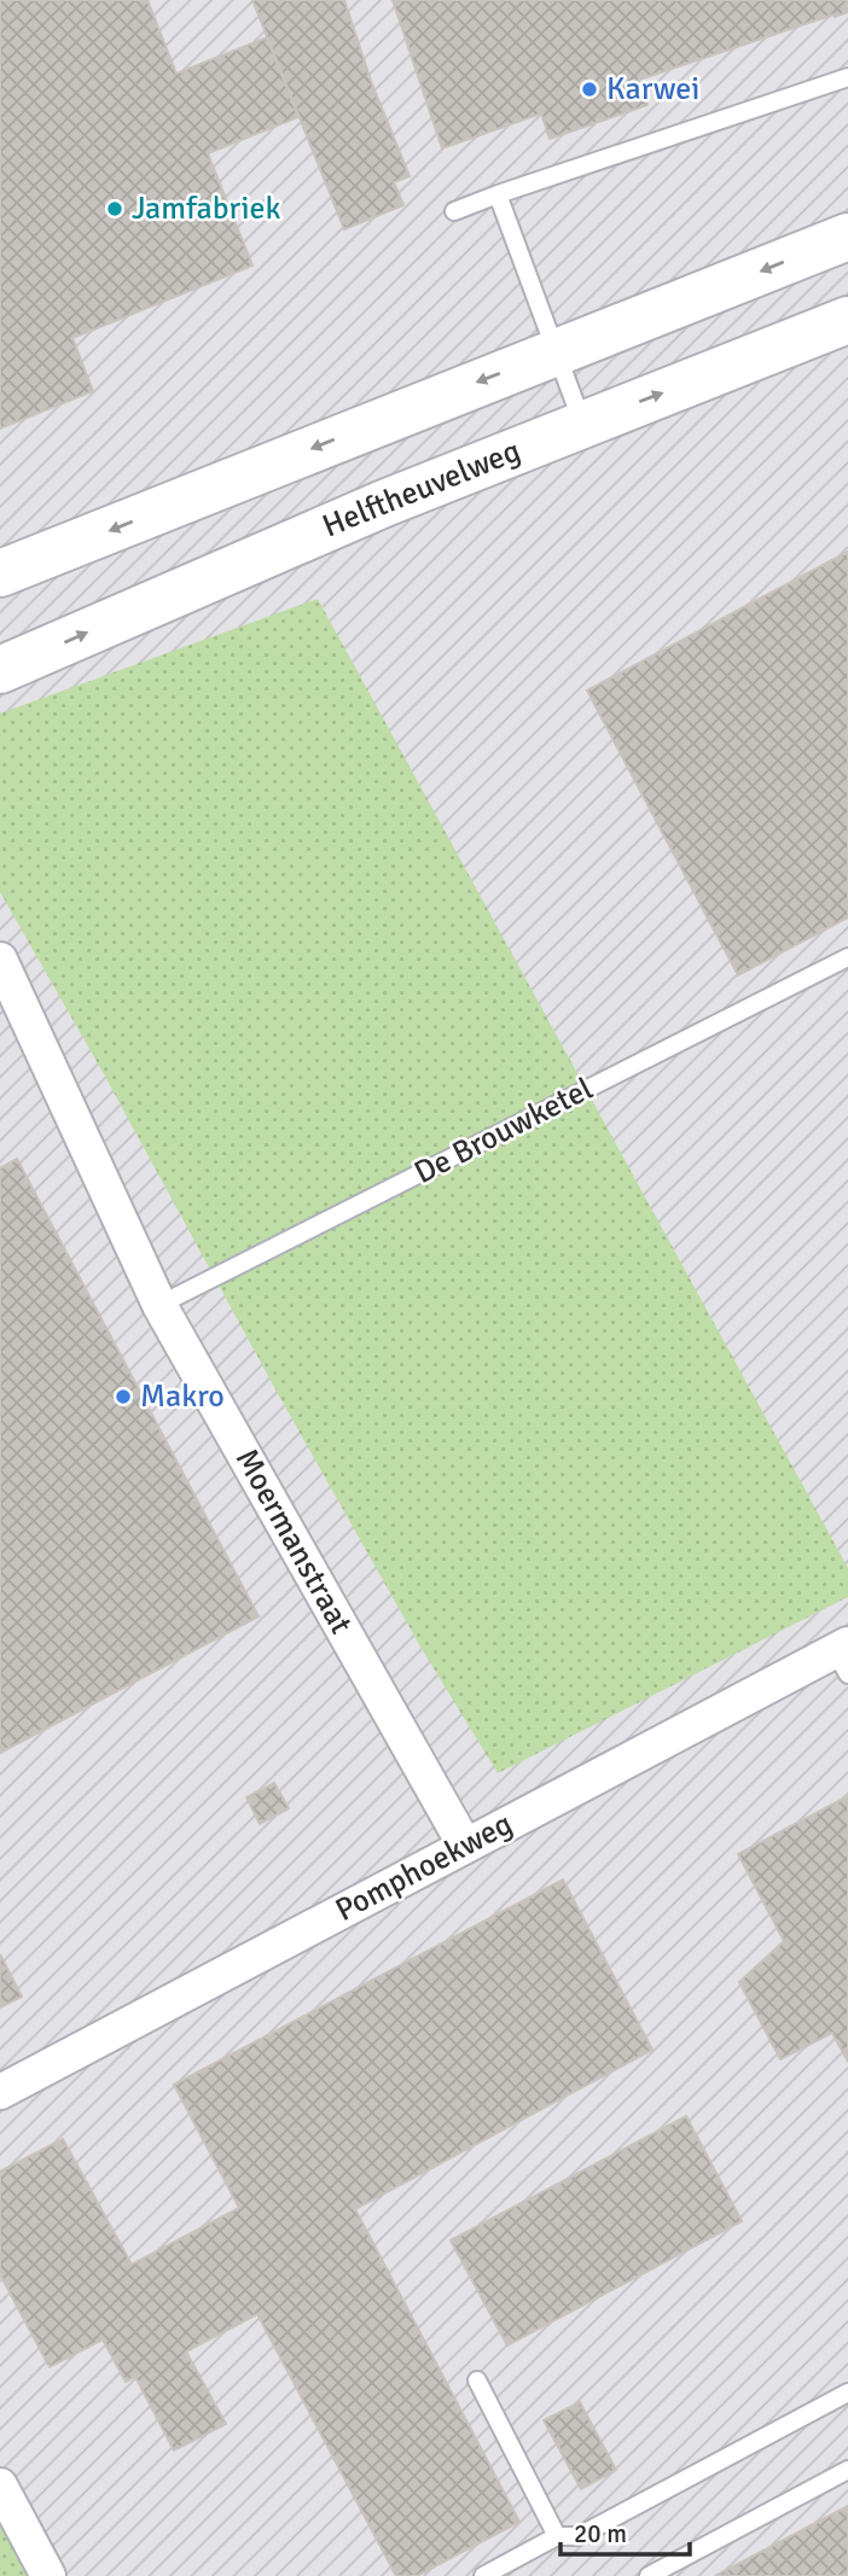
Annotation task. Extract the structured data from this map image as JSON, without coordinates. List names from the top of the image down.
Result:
{
  "streets": {
    "main road": ["Helftheuvelweg"],
    "street": ["Moermanstraat", "Pomphoekweg"],
    "lane": ["De Brouwketel"]
  },
  "crossings": [
    ["De Brouwketel", "Moermanstraat"],
    ["Moermanstraat", "Pomphoekweg"]
  ],
  "places": ["Karwei", "Jamfabriek", "Makro"],
  "scale_bar": "20 m"
}
